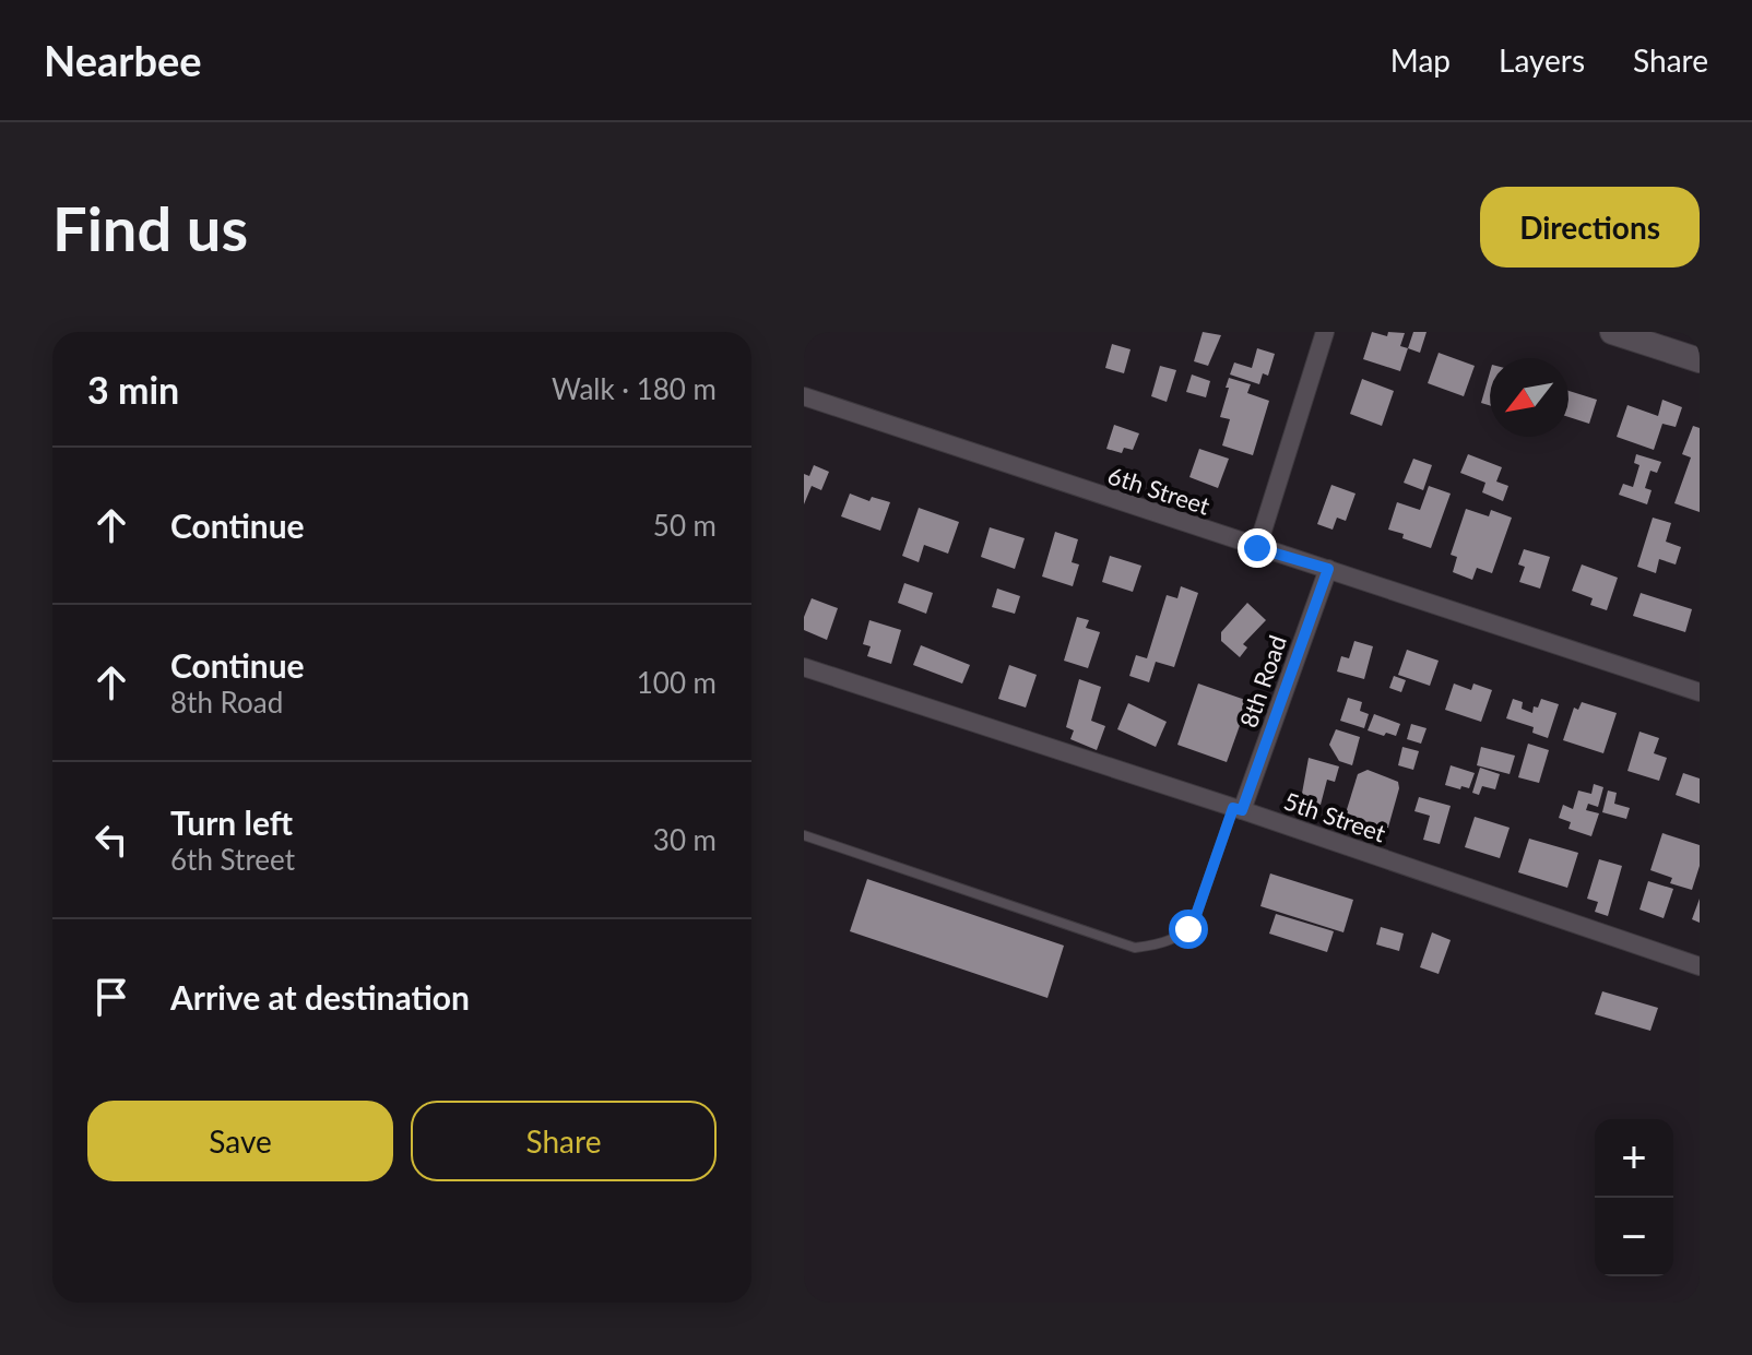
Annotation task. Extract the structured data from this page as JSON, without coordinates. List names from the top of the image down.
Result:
{
  "streets": {
    "street": ["6th Street", "8th Road", "5th Street"]
  },
  "crossings": [
    ["6th Street", "8th Road"],
    ["8th Road", "5th Street"]
  ],
  "north": "bottom left",
  "page": {
    "header": "Nearbee",
    "nav": ["Map", "Layers", "Share"],
    "buttons": [
      "Directions",
      ["Save", "Share"]
    ],
    "title": "Find us",
    "heading": ["3 min", "Walk · 180 m"],
    "list": [
      ["Continue", "50 m"],
      ["Continue", "8th Road", "100 m"],
      ["Turn left", "6th Street", "30 m"],
      "Arrive at destination"
    ],
    "map_buttons": ["+", "−"]
  }
}
